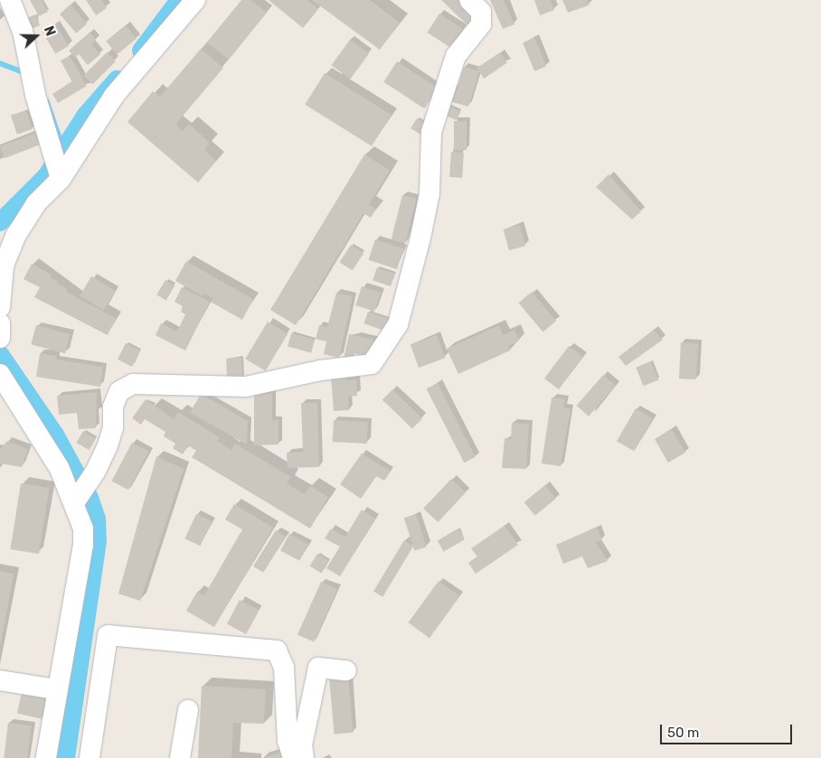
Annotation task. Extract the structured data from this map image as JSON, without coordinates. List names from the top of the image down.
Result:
{
  "scale_bar": "50 m",
  "north": "right"
}
